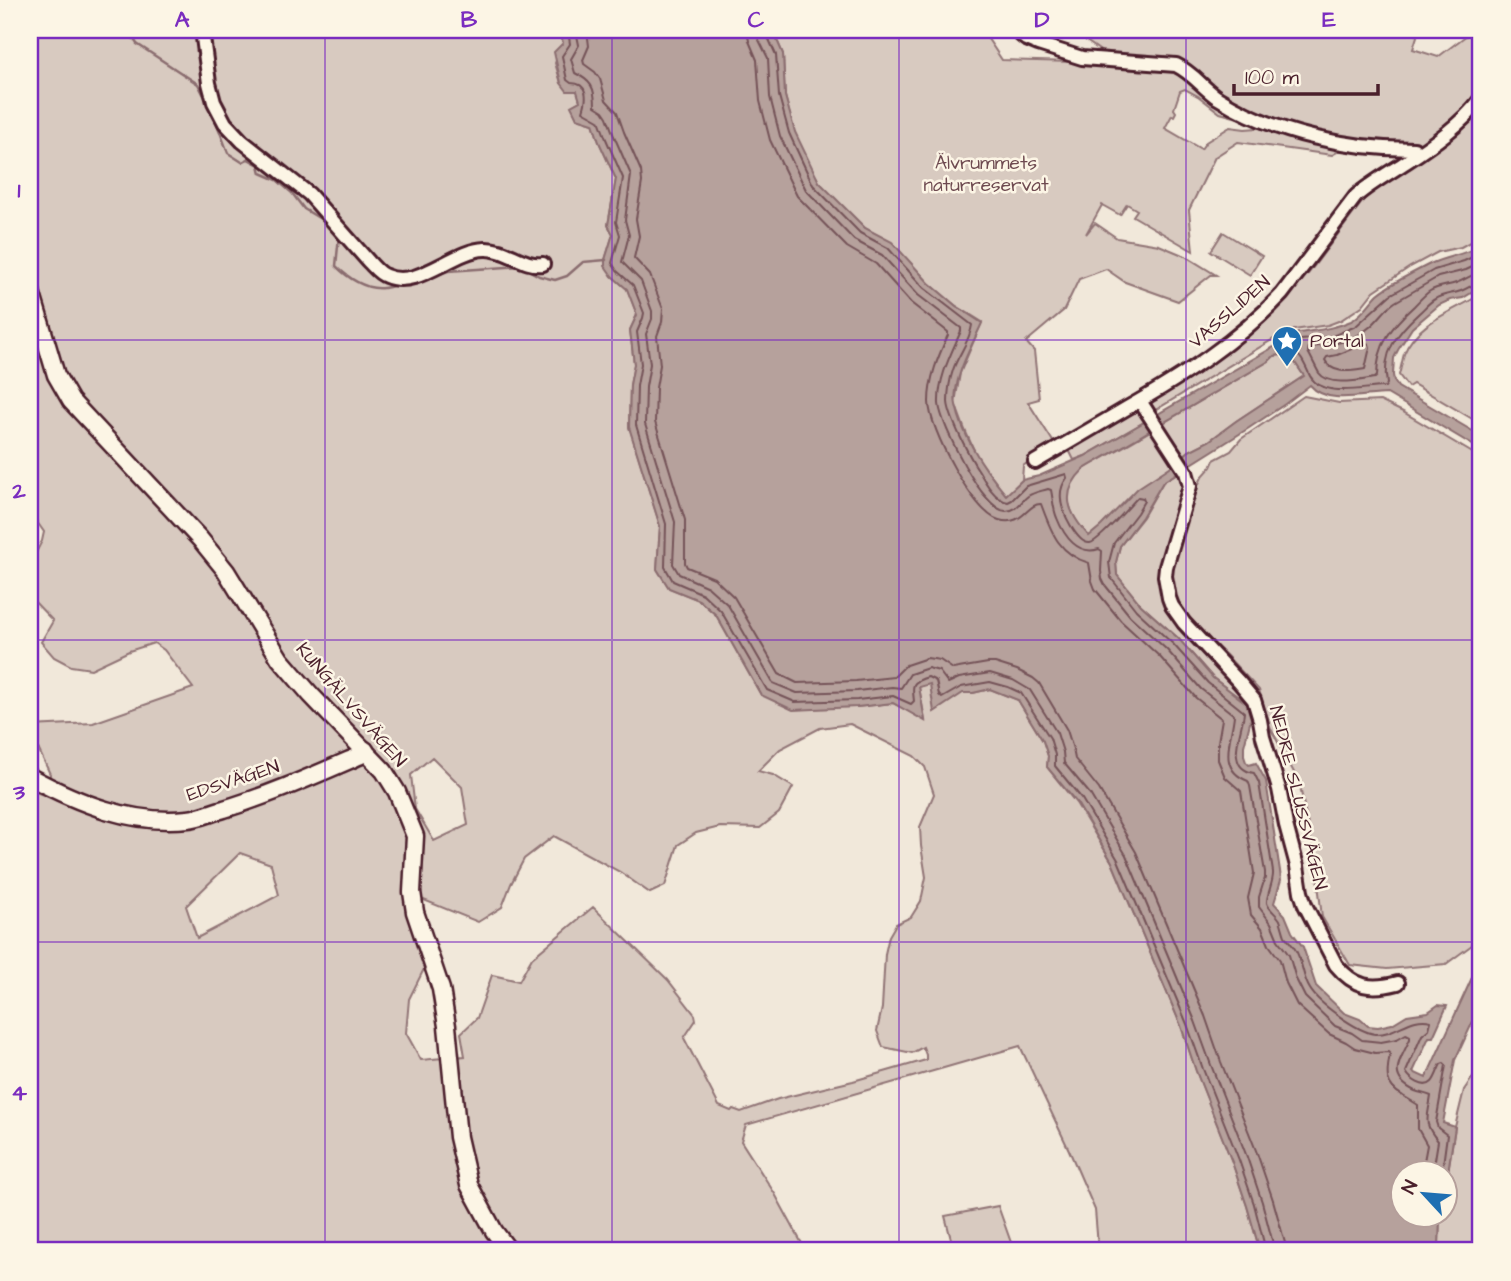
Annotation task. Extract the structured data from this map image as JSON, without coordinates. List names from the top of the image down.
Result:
{
  "streets": {
    "street": [
      "VASSLIDEN",
      "KUNGÄLVSVÄGEN",
      "EDSVÄGEN",
      "NEDRE SLUSSVÄGEN"
    ]
  },
  "crossings": [
    ["VASSLIDEN", "NEDRE SLUSSVÄGEN"],
    ["KUNGÄLVSVÄGEN", "EDSVÄGEN"]
  ],
  "parks": ["Älvrummets naturreservat"],
  "places": {
    "place": ["Portal"]
  },
  "scale_bar": "100 m",
  "north": "top left",
  "grid": {
    "columns": [
      "A",
      "B",
      "C",
      "D",
      "E"
    ],
    "rows": [
      "1",
      "2",
      "3",
      "4"
    ]
  }
}
